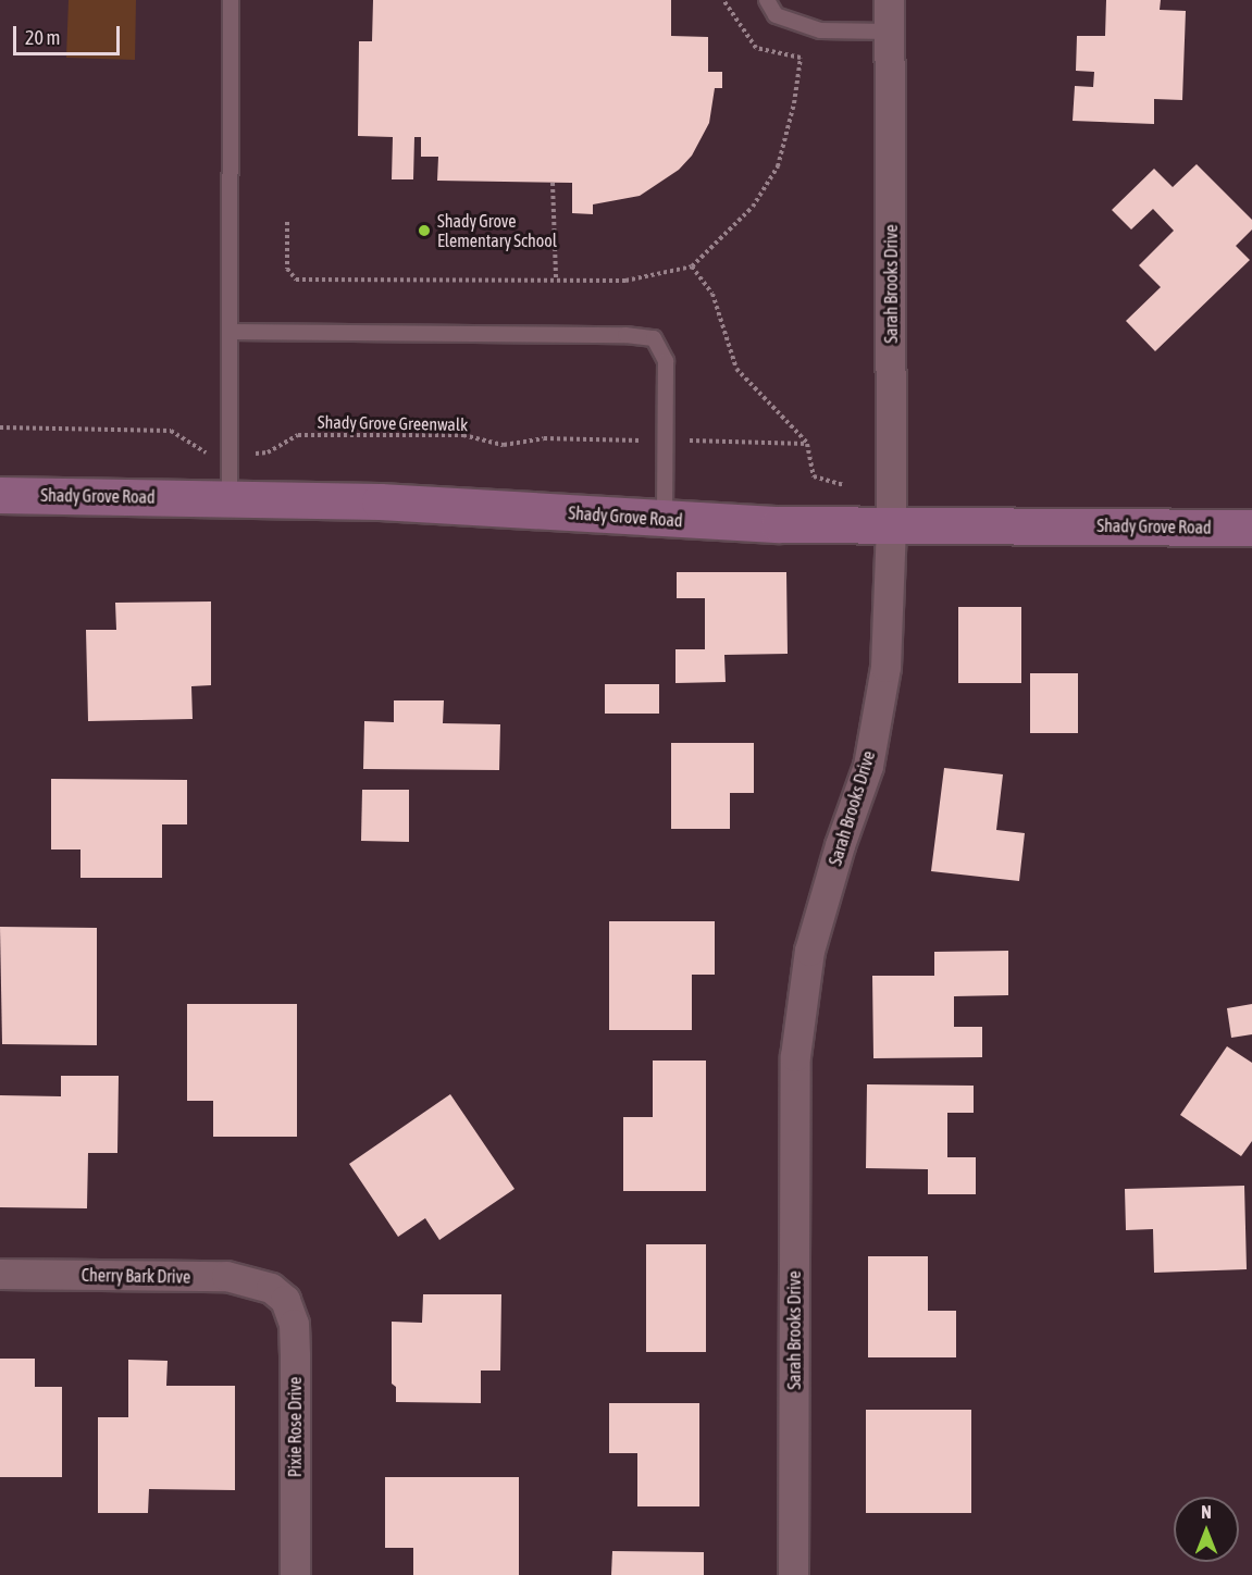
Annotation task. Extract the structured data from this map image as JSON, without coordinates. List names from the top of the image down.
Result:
{
  "streets": {
    "main road": ["Shady Grove Road"],
    "street": ["Sarah Brooks Drive", "Cherry Bark Drive", "Pixie Rose Drive"],
    "path": ["Shady Grove Greenwalk"]
  },
  "crossings": [
    ["Sarah Brooks Drive", "Shady Grove Road"],
    ["Cherry Bark Drive", "Pixie Rose Drive"]
  ],
  "places": ["Shady Grove Elementary School"],
  "scale_bar": "20 m",
  "north": "top"
}
